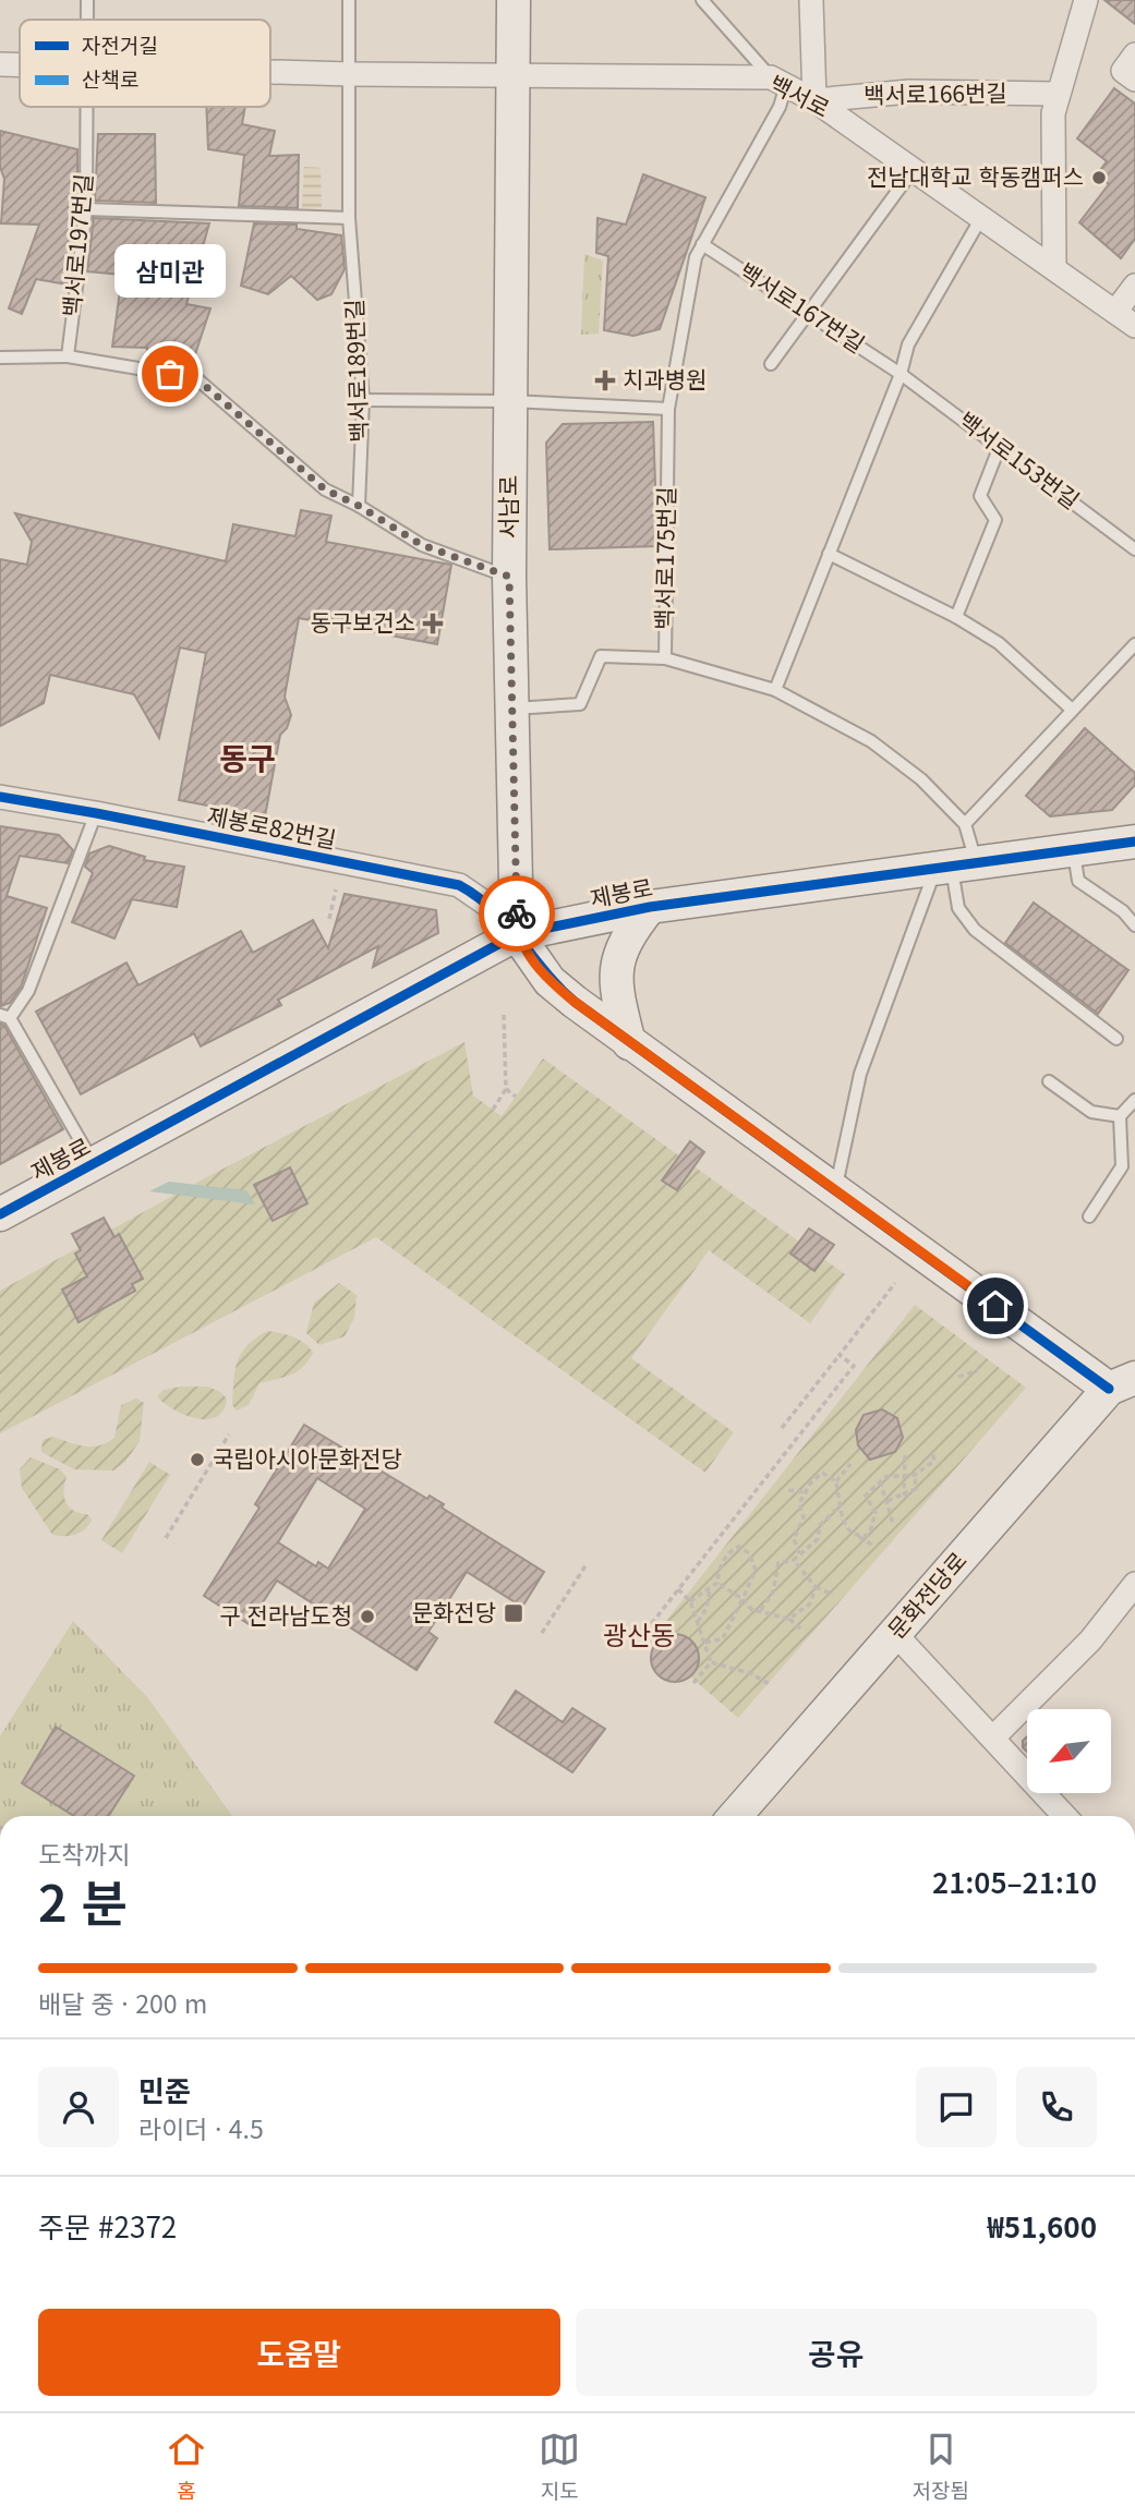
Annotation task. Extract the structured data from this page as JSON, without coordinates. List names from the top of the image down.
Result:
{
  "streets": {
    "street": [
      "백서로166번길",
      "백서로",
      "서남로",
      "제봉로82번길",
      "제봉로",
      "문화전당로"
    ],
    "lane": [
      "백서로197번길",
      "백서로167번길",
      "백서로189번길",
      "백서로153번길",
      "백서로175번길"
    ]
  },
  "crossings": [
    ["백서로166번길", "백서로"],
    ["백서로", "백서로189번길"],
    ["백서로", "서남로"],
    ["백서로", "백서로175번길"],
    ["백서로167번길", "백서로153번길"],
    ["백서로167번길", "백서로175번길"],
    ["서남로", "백서로175번길"],
    ["서남로", "제봉로82번길"],
    ["서남로", "제봉로"],
    ["제봉로82번길", "제봉로"]
  ],
  "districts": ["동구", "광산동"],
  "places": {
    "other": [
      "전남대학교 학동캠퍼스",
      "삼미관",
      "국립아시아문화전당",
      "구 전라남도청"
    ],
    "health": ["치과병원", "동구보건소"],
    "transit": ["문화전당"]
  },
  "legend": ["자전거길", "산책로"],
  "north": "bottom left",
  "page": {
    "bubble": "삼미관",
    "heading": ["2 분", "도착까지", "21:05–21:10"],
    "panel": [
      "민준",
      "라이더 · 4.5",
      "주문 #2372",
      "₩51,600"
    ],
    "bar": "배달 중 · 200 m",
    "buttons": ["도움말", "공유"],
    "tabs": ["홈", "지도", "저장됨"]
  }
}
